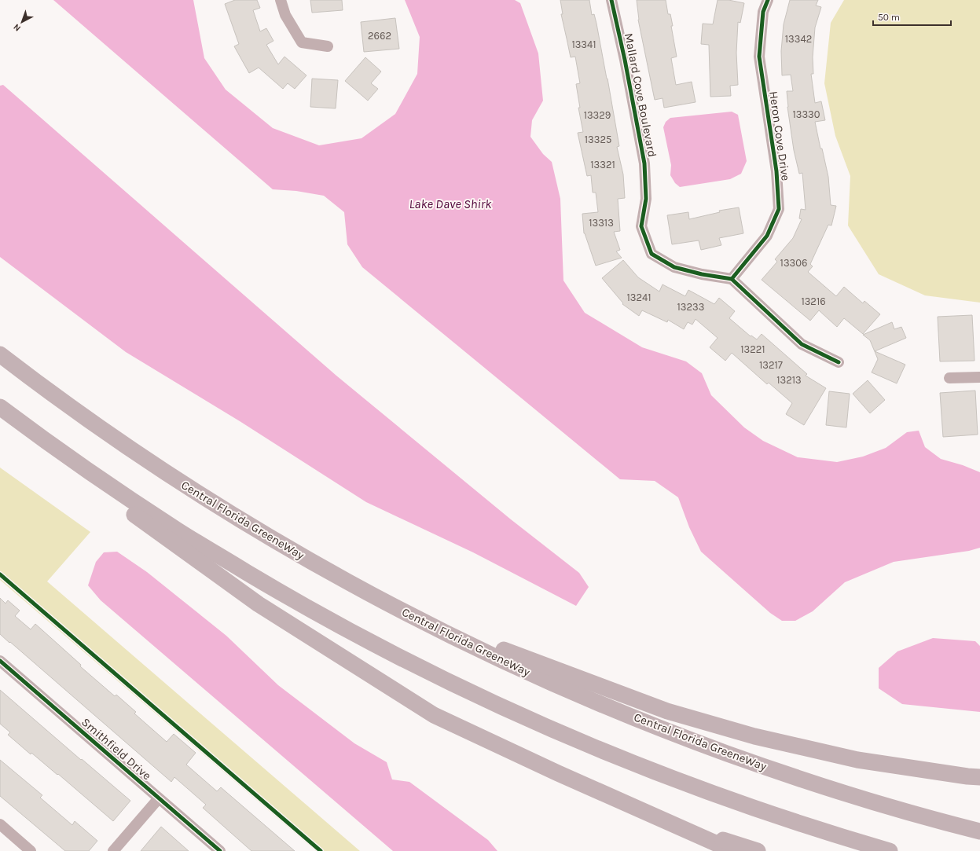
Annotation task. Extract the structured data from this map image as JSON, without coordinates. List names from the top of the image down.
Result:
{
  "streets": {
    "highway": ["Central Florida GreeneWay"],
    "street": ["Mallard Cove Boulevard", "Heron Cove Drive", "Smithfield Drive"]
  },
  "crossings": [
    ["Mallard Cove Boulevard", "Heron Cove Drive"]
  ],
  "water": ["Lake Dave Shirk"],
  "house_numbers": [
    "2662",
    "13342",
    "13341",
    "13330",
    "13329",
    "13325",
    "13321",
    "13313",
    "13306",
    "13241",
    "13216",
    "13233",
    "13221",
    "13217",
    "13213"
  ],
  "scale_bar": "50 m",
  "north": "bottom left"
}
